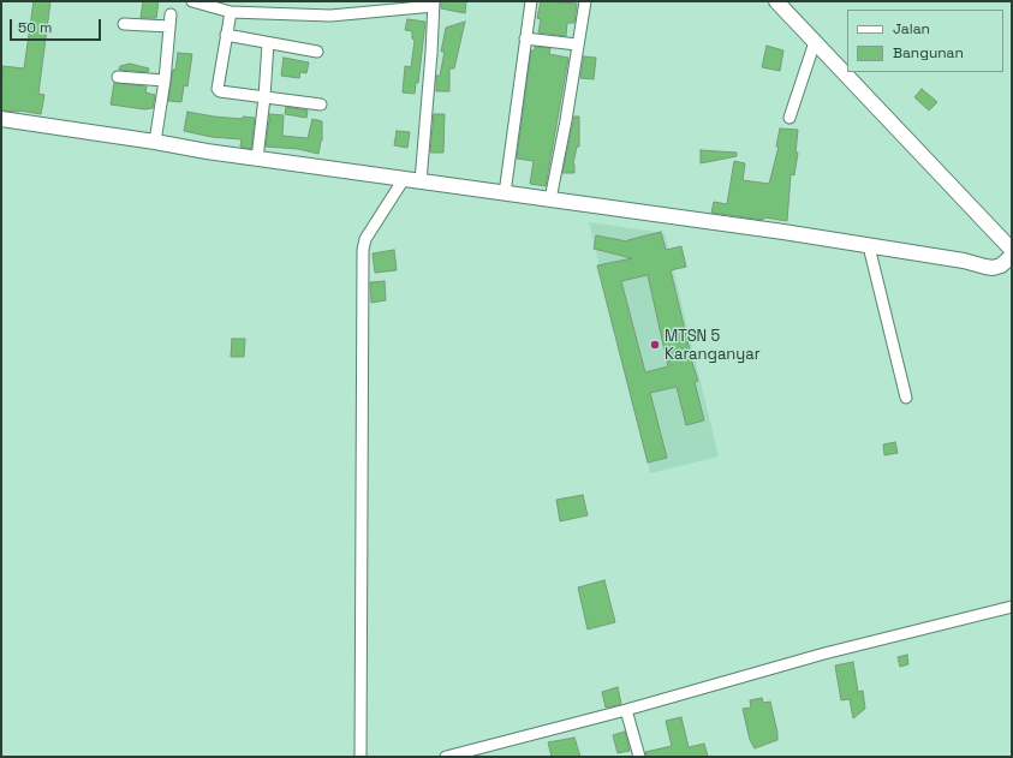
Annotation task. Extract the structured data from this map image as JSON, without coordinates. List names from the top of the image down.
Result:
{
  "places": ["MTSN 5 Karanganyar"],
  "legend": ["Jalan", "Bangunan"],
  "scale_bar": "50 m"
}
